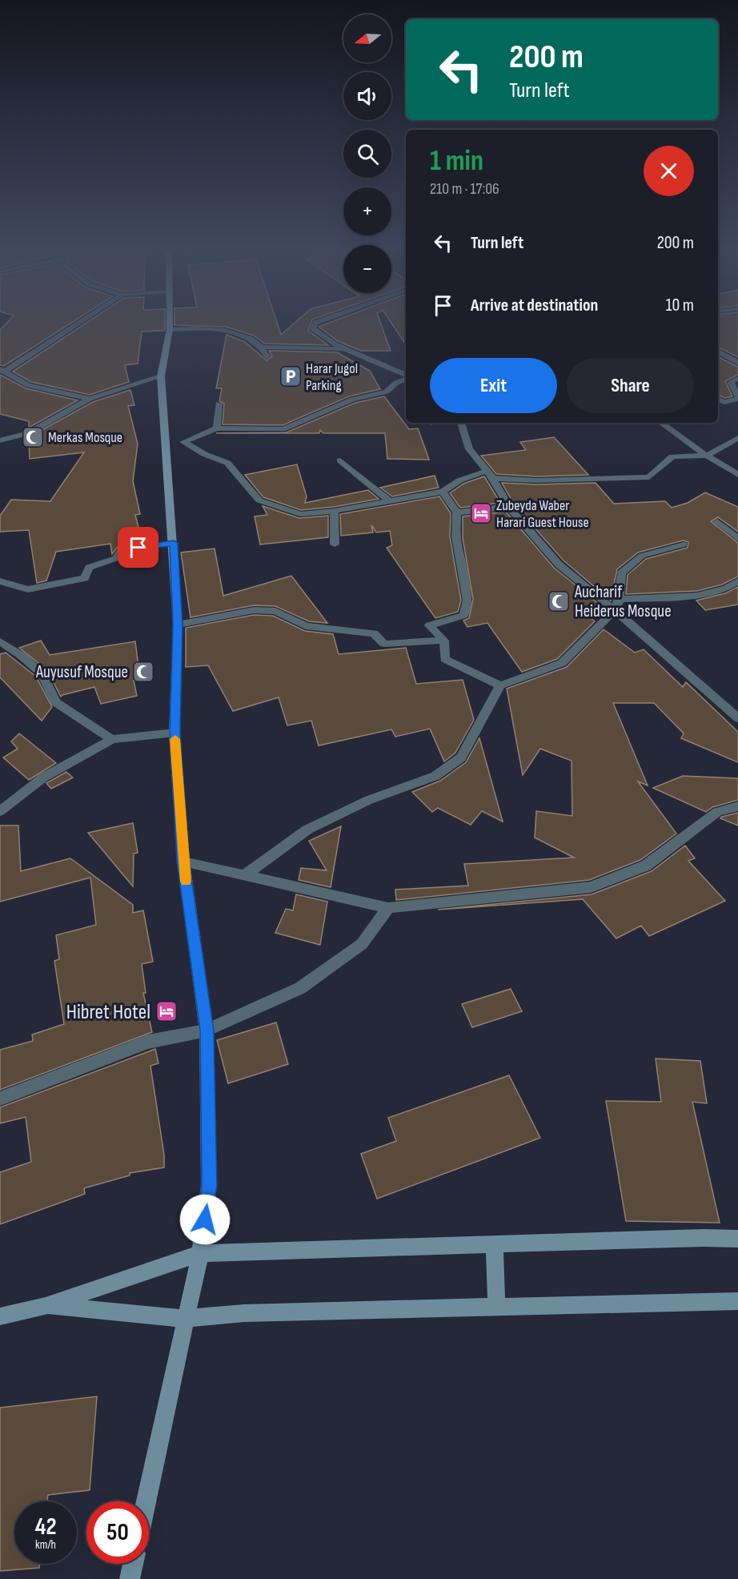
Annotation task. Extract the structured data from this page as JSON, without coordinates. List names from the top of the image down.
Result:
{
  "places": {
    "parking": ["Harar Jugol Parking"],
    "mosque": ["Merkas Mosque", "Aucharif Heiderus Mosque", "Auyusuf Mosque"],
    "hotel": ["Zubeyda Waber Harari Guest House", "Hibret Hotel"]
  },
  "north": "left",
  "page": {
    "map_buttons": ["+", "−"],
    "turn": ["200 m", "Turn left"],
    "heading": ["1 min", "210 m · 17:06"],
    "list": [
      {
        "name": "Turn left",
        "value": "200 m"
      },
      {
        "name": "Arrive at destination",
        "value": "10 m"
      }
    ],
    "buttons": ["Exit", "Share"],
    "speed": "42 km/h",
    "limit": "50"
  }
}
